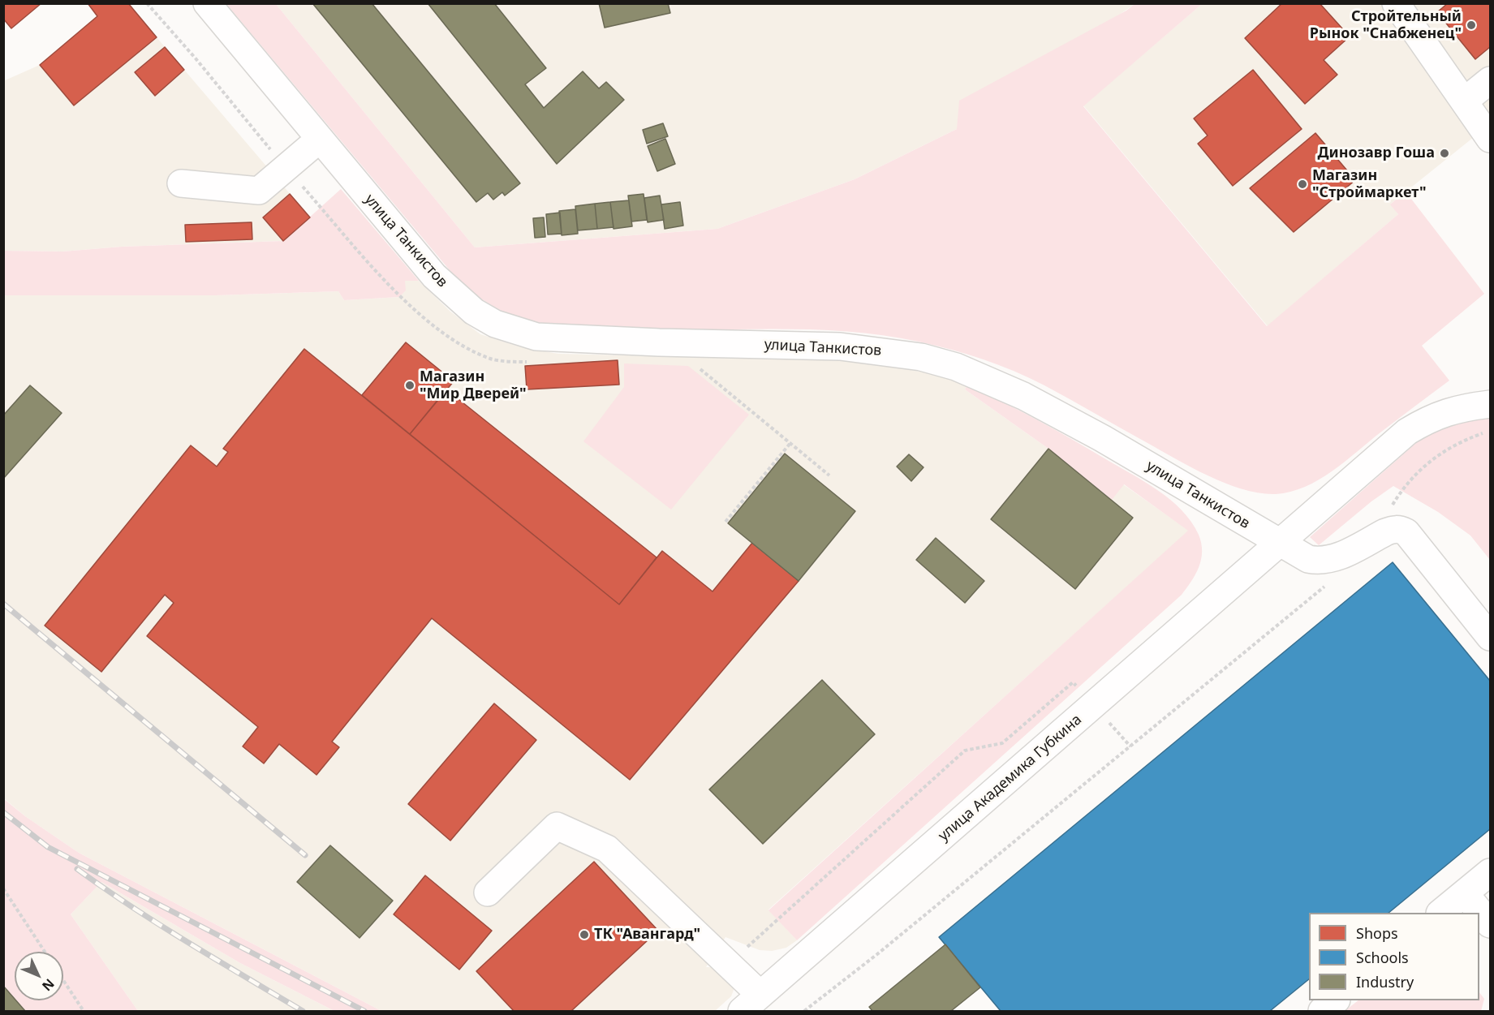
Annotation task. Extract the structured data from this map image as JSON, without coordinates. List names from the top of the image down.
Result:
{
  "streets": {
    "street": ["улица Танкистов", "улица Академика Губкина"]
  },
  "crossings": [
    ["улица Танкистов", "улица Академика Губкина"]
  ],
  "places": [
    "Стройтельный Рынок \"Снабженец\"",
    "Динозавр Гоша",
    "Магазин \"Строймаркет\"",
    "Магазин \"Мир Дверей\"",
    "ТК \"Авангард\""
  ],
  "legend": ["Shops", "Schools", "Industry"],
  "north": "bottom right"
}
